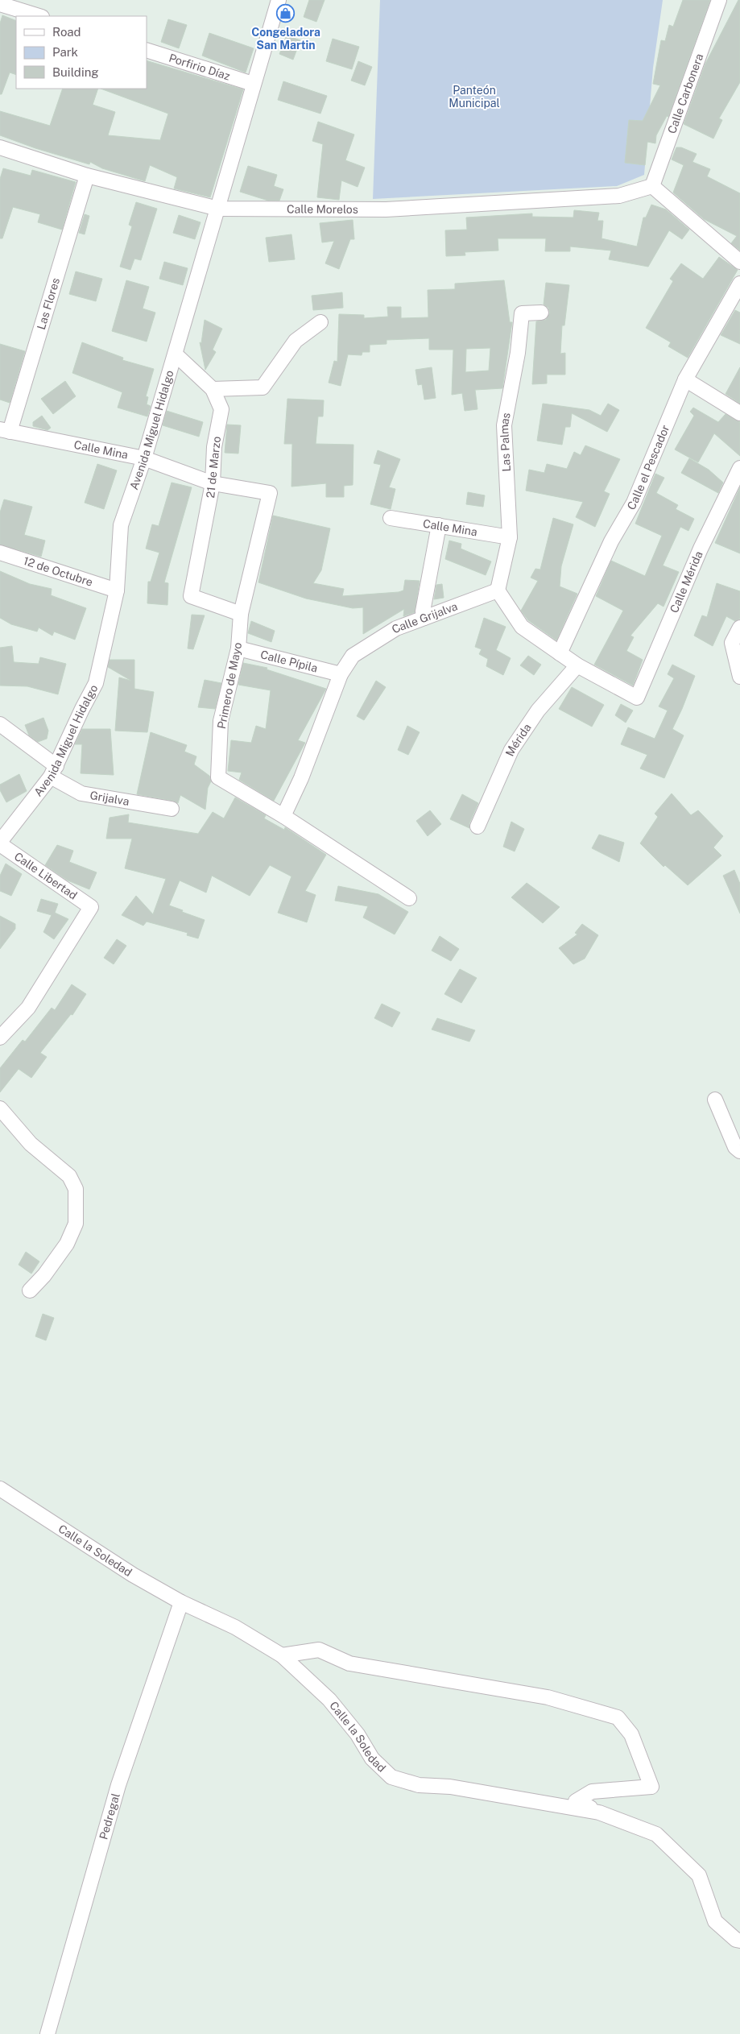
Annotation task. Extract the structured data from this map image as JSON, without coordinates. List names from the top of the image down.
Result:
{
  "streets": {
    "street": [
      "Porfirio Díaz",
      "Calle Carbonera",
      "Calle Morelos",
      "Las Flores",
      "Avenida Miguel Hidalgo",
      "Las Palmas",
      "Calle Mina",
      "21 de Marzo",
      "Calle el Pescador",
      "12 de Octubre",
      "Calle Mérida",
      "Calle Grijalva",
      "Calle Pípila",
      "Primero de Mayo",
      "Mérida",
      "Grijalva",
      "Calle Libertad",
      "Calle la Soledad",
      "Pedregal"
    ]
  },
  "crossings": [
    ["Porfirio Díaz", "Avenida Miguel Hidalgo"],
    ["Calle Carbonera", "Calle Morelos"],
    ["Calle Morelos", "Las Flores"],
    ["Calle Morelos", "Avenida Miguel Hidalgo"],
    ["Las Flores", "Calle Mina"],
    ["Avenida Miguel Hidalgo", "Calle Mina"],
    ["Avenida Miguel Hidalgo", "21 de Marzo"],
    ["Avenida Miguel Hidalgo", "12 de Octubre"],
    ["Avenida Miguel Hidalgo", "Grijalva"],
    ["Avenida Miguel Hidalgo", "Calle Libertad"],
    ["Las Palmas", "Calle Mina"],
    ["Las Palmas", "Calle Grijalva"],
    ["Calle Mina", "21 de Marzo"],
    ["Calle Mina", "Primero de Mayo"],
    ["21 de Marzo", "Primero de Mayo"],
    ["Calle Mérida", "Mérida"],
    ["Calle Grijalva", "Calle Pípila"],
    ["Calle Grijalva", "Primero de Mayo"],
    ["Calle Pípila", "Primero de Mayo"],
    ["Calle la Soledad", "Pedregal"]
  ],
  "parks": ["Panteón Municipal"],
  "places": {
    "shop": ["Congeladora San Martin"]
  },
  "legend": ["Road", "Park", "Building"]
}
